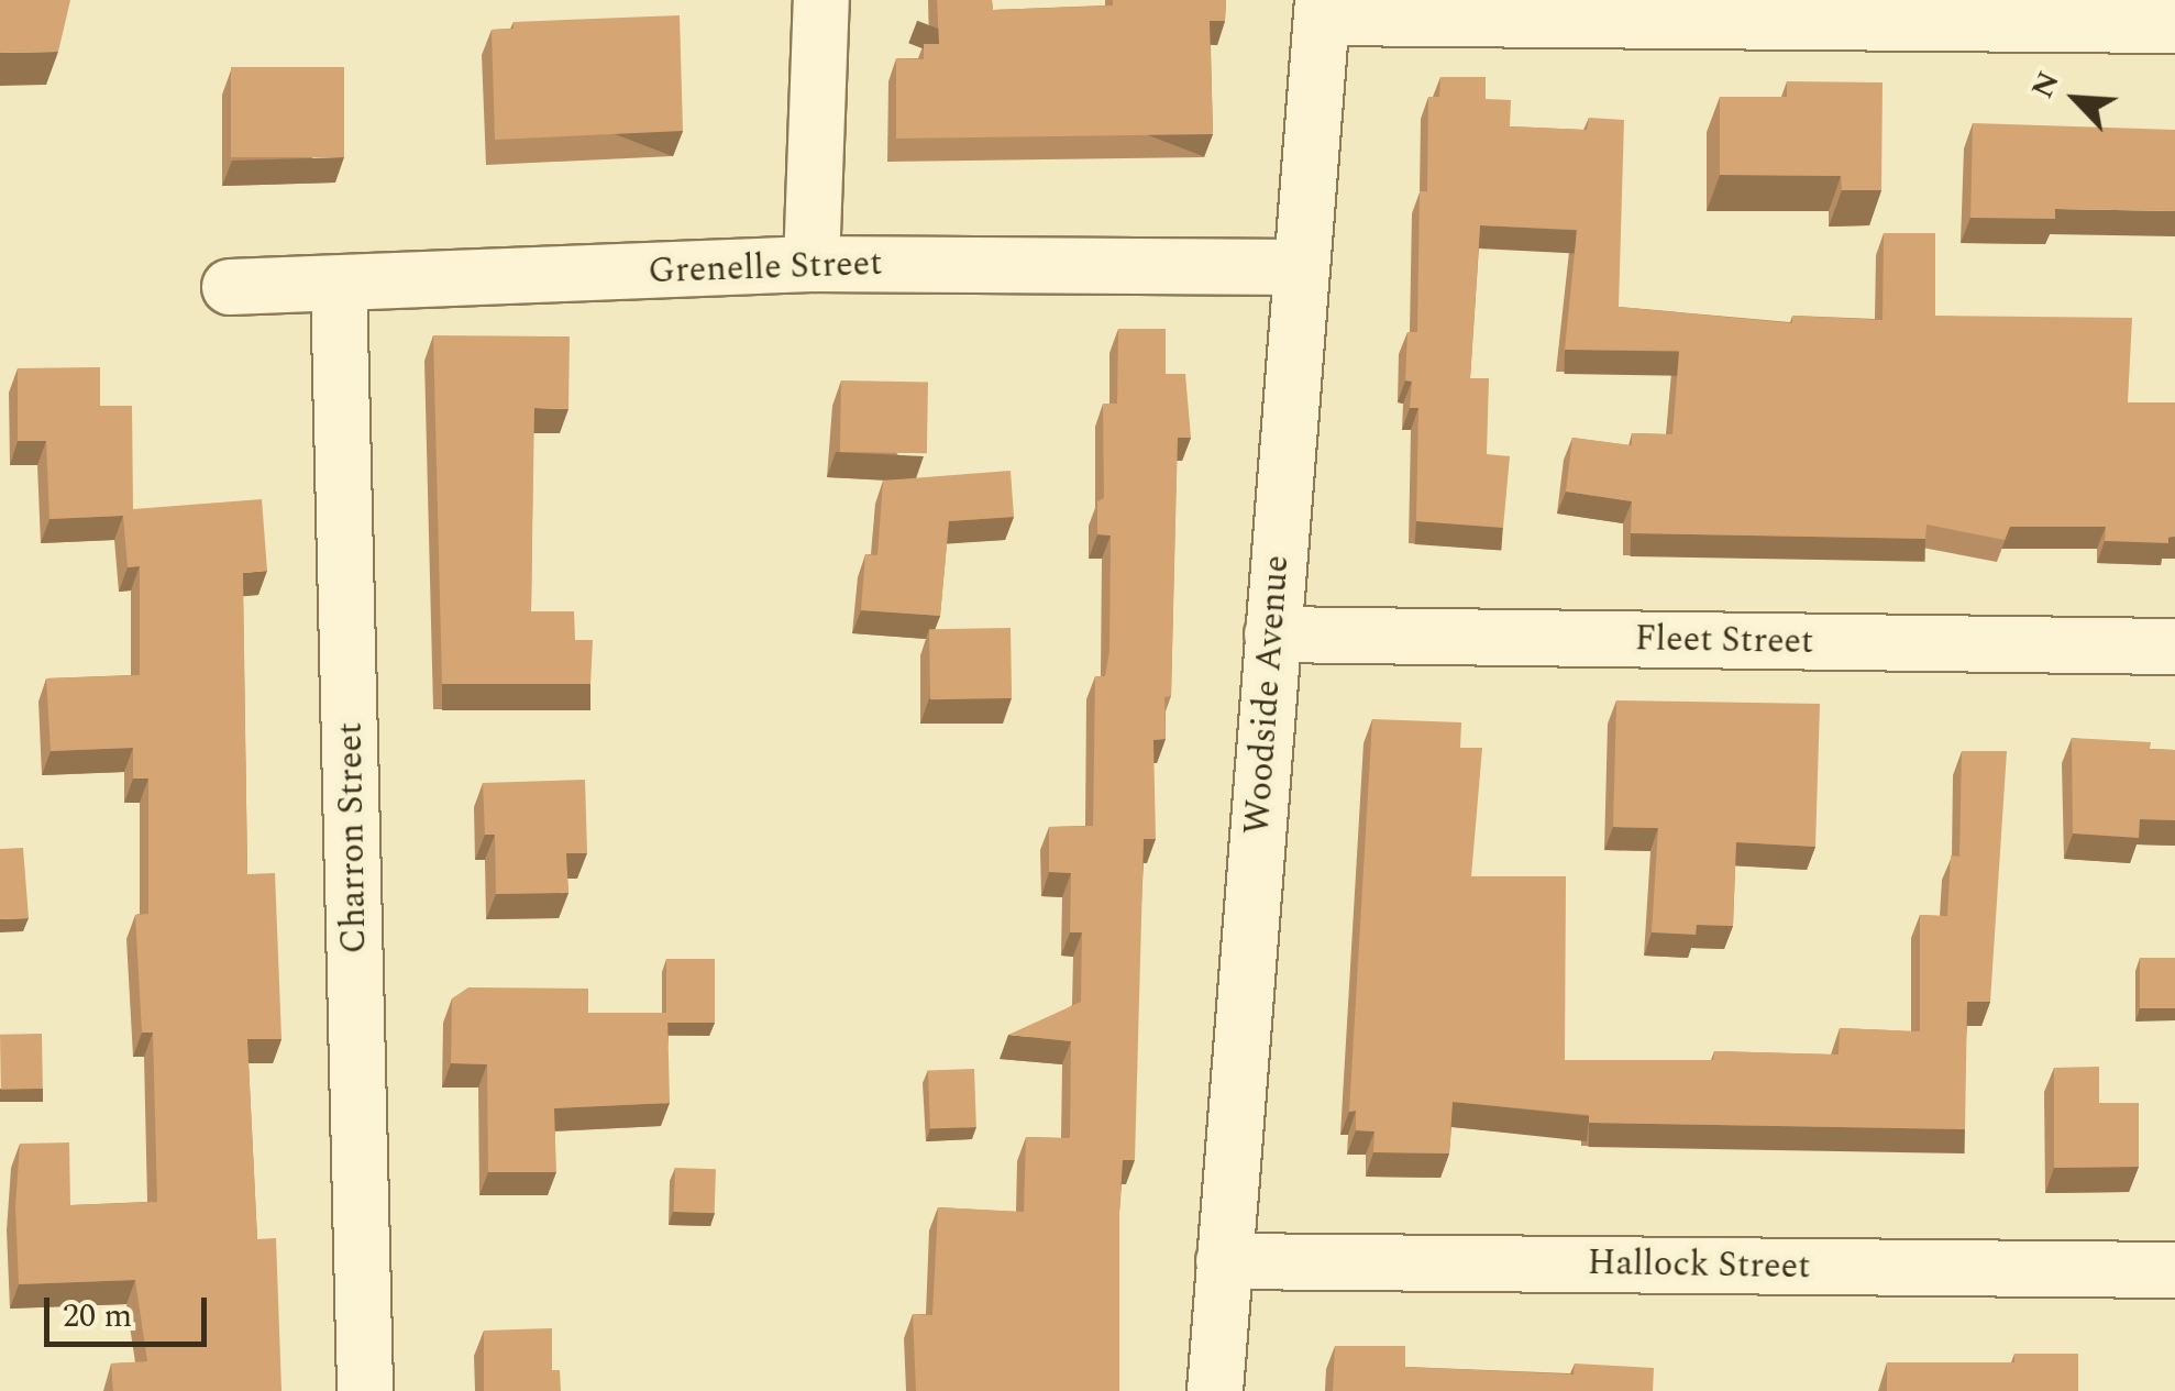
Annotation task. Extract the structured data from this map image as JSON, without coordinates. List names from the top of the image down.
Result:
{
  "streets": {
    "street": [
      "Grenelle Street",
      "Fleet Street",
      "Woodside Avenue",
      "Charron Street",
      "Hallock Street"
    ]
  },
  "crossings": [
    ["Grenelle Street", "Woodside Avenue"],
    ["Grenelle Street", "Charron Street"],
    ["Fleet Street", "Woodside Avenue"],
    ["Woodside Avenue", "Hallock Street"]
  ],
  "scale_bar": "20 m",
  "north": "top left"
}
